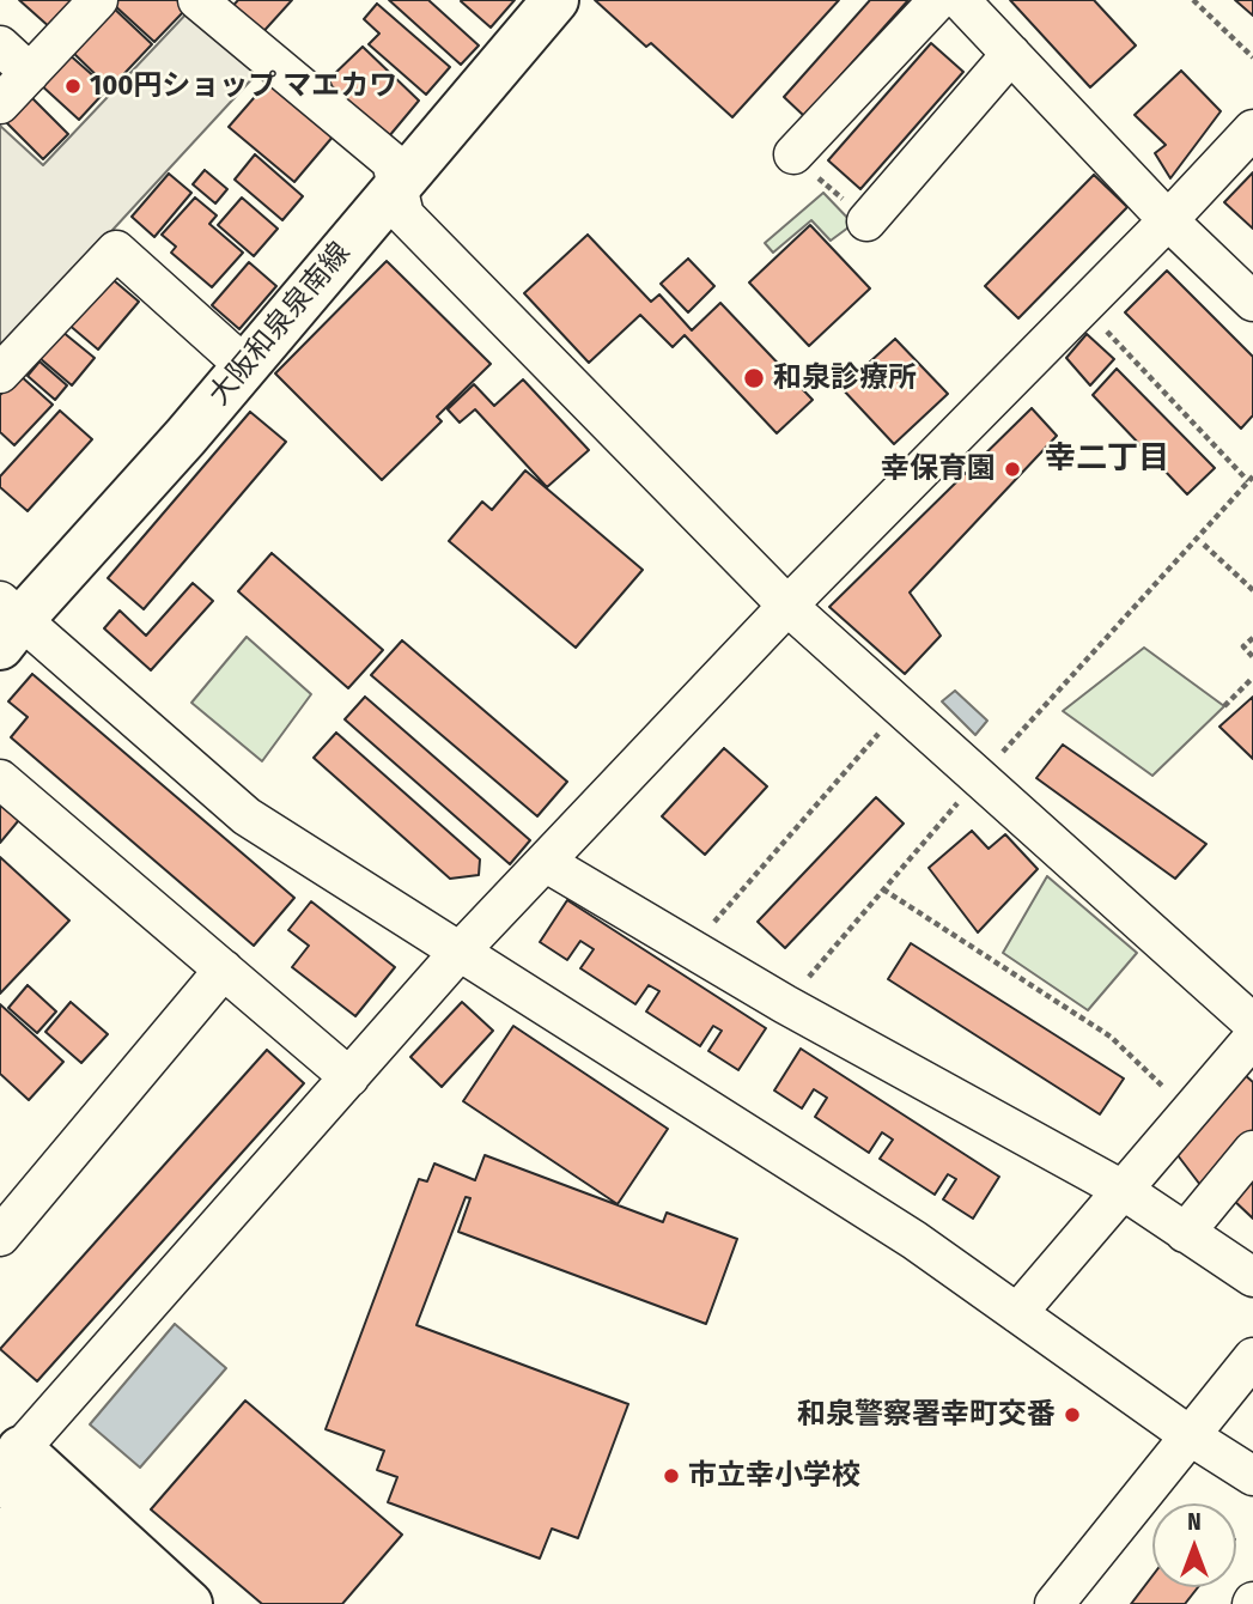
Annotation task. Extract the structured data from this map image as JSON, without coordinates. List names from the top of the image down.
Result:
{
  "streets": {
    "main road": ["大阪和泉泉南線"]
  },
  "districts": ["幸二丁目"],
  "places": [
    "100円ショップ マエカワ",
    "和泉診療所",
    "幸保育園",
    "和泉警察署幸町交番",
    "市立幸小学校"
  ],
  "north": "top"
}
